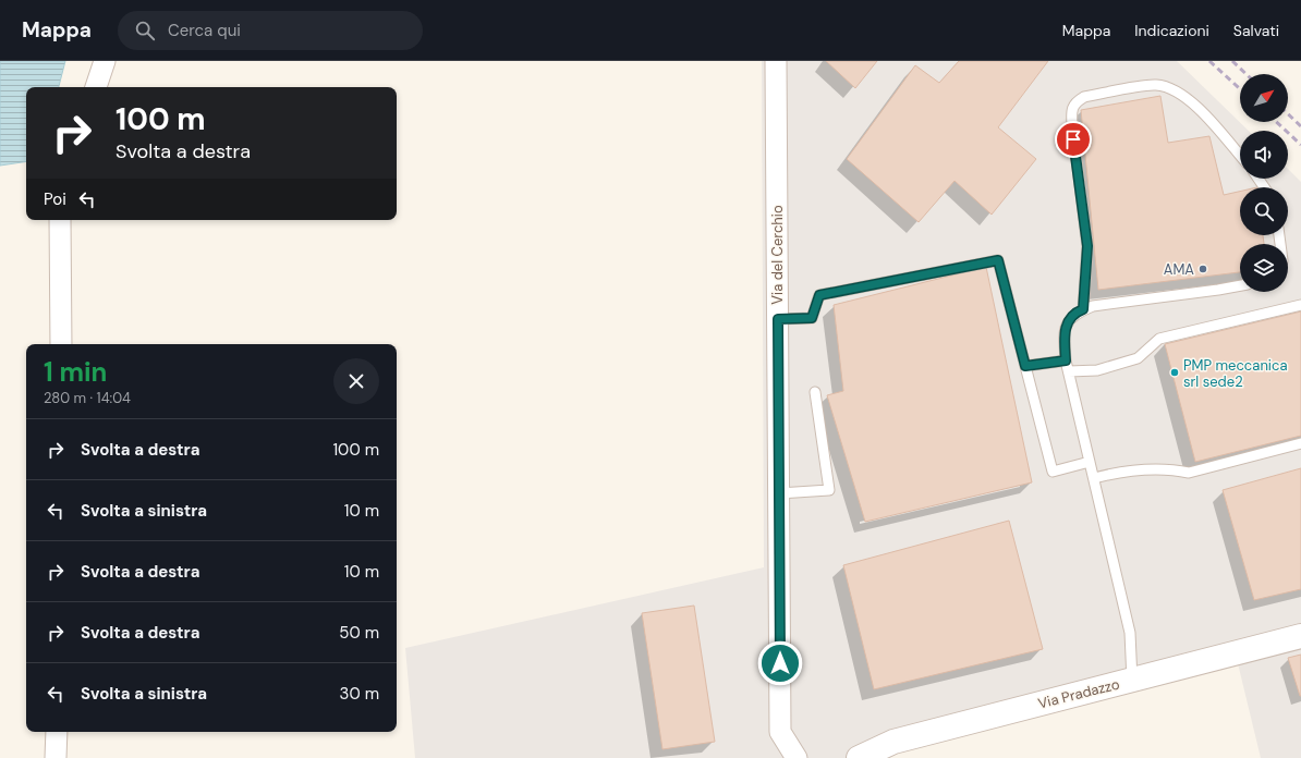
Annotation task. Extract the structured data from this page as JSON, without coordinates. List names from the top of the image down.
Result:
{
  "streets": {
    "street": ["Via del Cerchio", "Via Pradazzo"]
  },
  "places": ["AMA", "PMP meccanica srl sede2"],
  "north": "top right",
  "page": {
    "header": "Mappa",
    "search": "Cerca qui",
    "nav": ["Mappa", "Indicazioni", "Salvati"],
    "turn": ["100 m", "Svolta a destra"],
    "then": "Poi",
    "heading": ["1 min", "280 m · 14:04"],
    "list": [
      {
        "name": "Svolta a destra",
        "value": "100 m"
      },
      {
        "name": "Svolta a sinistra",
        "value": "10 m"
      },
      {
        "name": "Svolta a destra",
        "value": "10 m"
      },
      {
        "name": "Svolta a destra",
        "value": "50 m"
      },
      {
        "name": "Svolta a sinistra",
        "value": "30 m"
      }
    ]
  }
}
